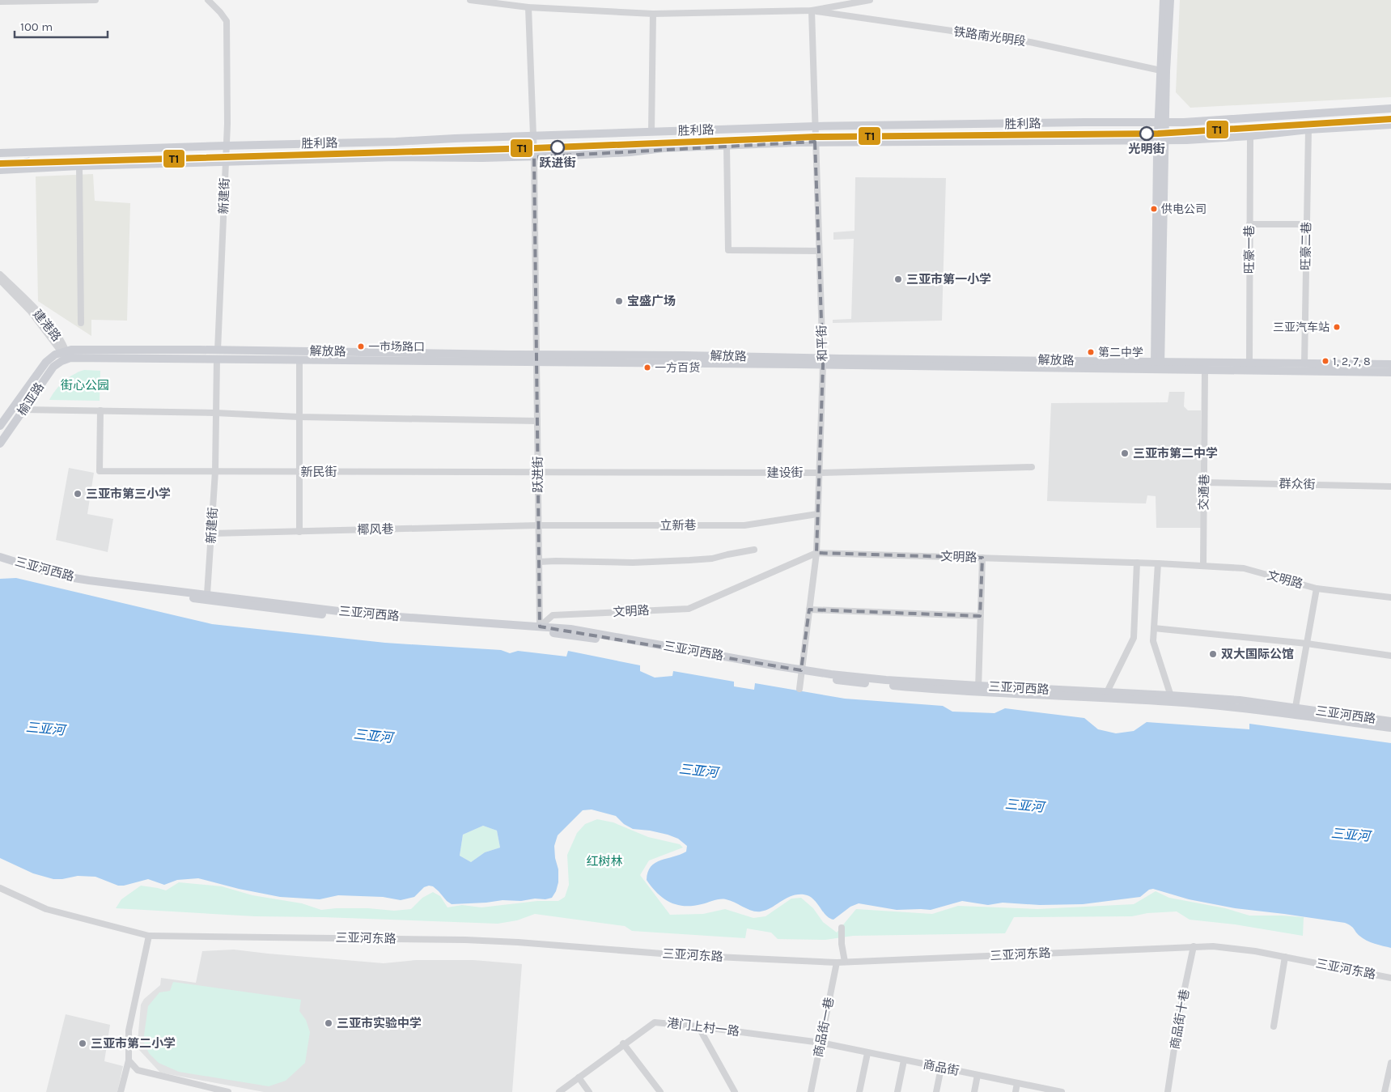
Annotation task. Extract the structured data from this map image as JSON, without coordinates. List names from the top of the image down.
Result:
{
  "streets": {
    "main road": [
      "胜利路",
      "解放路",
      "榆亚路",
      "三亚河西路"
    ],
    "street": [
      "铁路南光明段",
      "新建街",
      "旺豪二巷",
      "旺豪一巷",
      "建港路",
      "和平街",
      "新民街",
      "建设街",
      "跃进街",
      "群众街",
      "交通巷",
      "立新巷",
      "椰风巷",
      "文明路",
      "三亚河东路",
      "商品街十巷",
      "港门上村一路",
      "商品街一巷",
      "商品街"
    ]
  },
  "crossings": [
    ["铁路南光明段", "和平街"],
    ["胜利路", "新建街"],
    ["胜利路", "旺豪二巷"],
    ["胜利路", "旺豪一巷"],
    ["胜利路", "和平街"],
    ["胜利路", "跃进街"],
    ["新建街", "解放路"],
    ["新建街", "新民街"],
    ["新建街", "椰风巷"],
    ["新建街", "三亚河西路"],
    ["旺豪二巷", "解放路"],
    ["旺豪一巷", "解放路"],
    ["建港路", "解放路"],
    ["建港路", "榆亚路"],
    ["和平街", "解放路"],
    ["和平街", "建设街"],
    ["和平街", "立新巷"],
    ["和平街", "文明路"],
    ["和平街", "三亚河西路"],
    ["解放路", "榆亚路"],
    ["解放路", "跃进街"],
    ["解放路", "交通巷"],
    ["新民街", "建设街"],
    ["新民街", "跃进街"],
    ["建设街", "跃进街"],
    ["跃进街", "立新巷"],
    ["跃进街", "椰风巷"],
    ["跃进街", "文明路"],
    ["跃进街", "三亚河西路"],
    ["群众街", "交通巷"],
    ["交通巷", "文明路"],
    ["立新巷", "椰风巷"],
    ["文明路", "三亚河西路"],
    ["三亚河东路", "商品街十巷"],
    ["三亚河东路", "商品街一巷"],
    ["港门上村一路", "商品街一巷"],
    ["港门上村一路", "商品街"],
    ["商品街一巷", "商品街"]
  ],
  "water": ["三亚河"],
  "parks": ["街心公园", "红树林"],
  "places": [
    "光明街",
    "跃进街",
    "供电公司",
    "三亚市第一小学",
    "宝盛广场",
    "三亚汽车站",
    "一市场路口",
    "第二中学",
    "1, 2, 7, 8",
    "一方百货",
    "三亚市第二中学",
    "三亚市第三小学",
    "双大国际公馆",
    "三亚市实验中学",
    "三亚市第二小学"
  ],
  "lines": ["transit line T1"],
  "scale_bar": "100 m"
}
